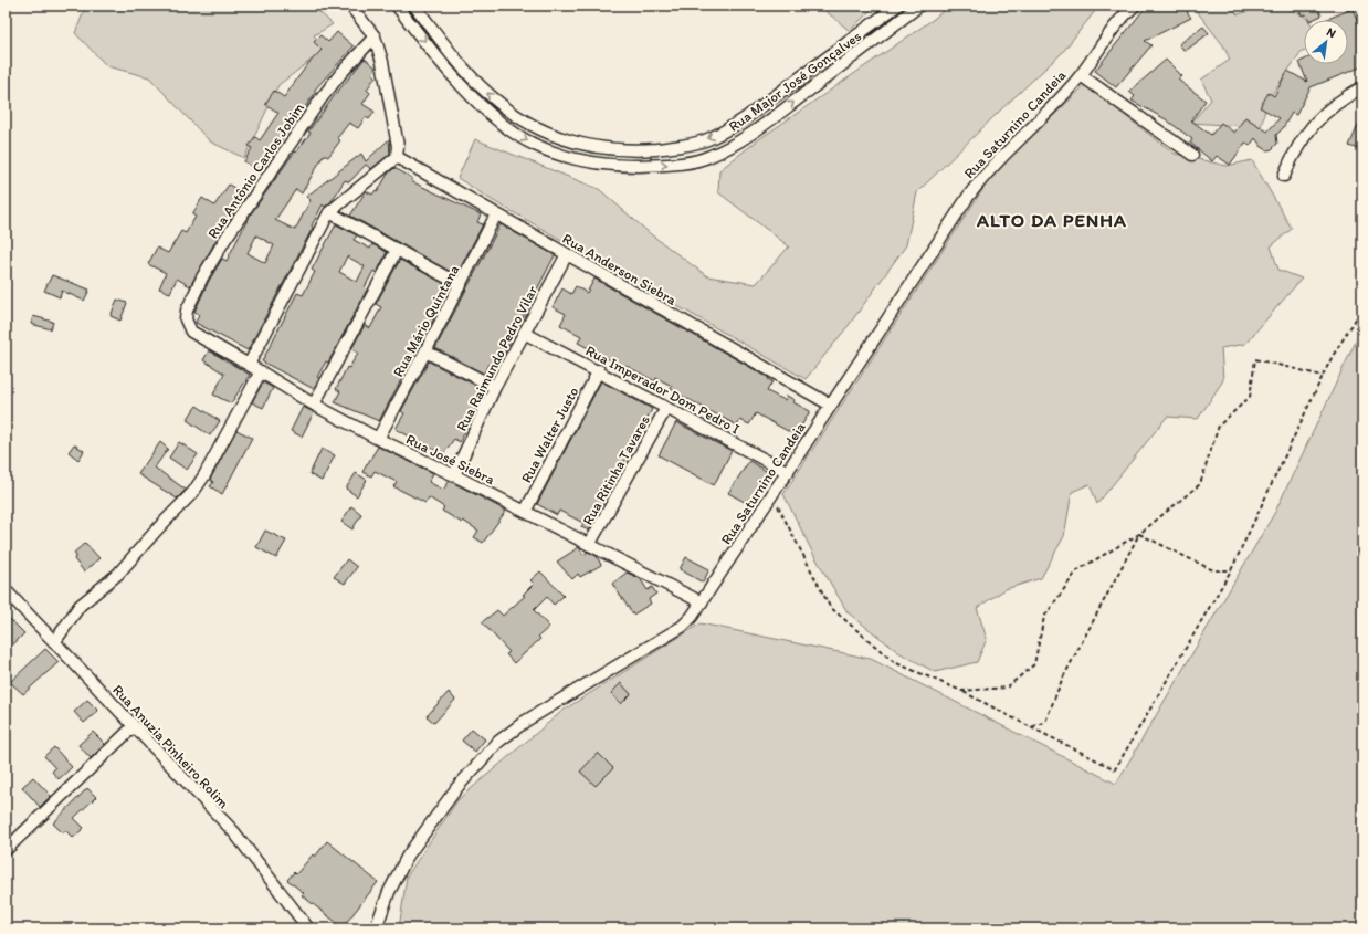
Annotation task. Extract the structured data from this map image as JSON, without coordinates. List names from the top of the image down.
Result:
{
  "streets": {
    "street": [
      "Rua Major José Gonçalves",
      "Rua Saturnino Candeia",
      "Rua Antônio Carlos Jobim",
      "Rua Anderson Siebra",
      "Rua Mário Quintana",
      "Rua Raimundo Pedro Vilar",
      "Rua Imperador Dom Pedro I",
      "Rua Walter Justo",
      "Rua José Siebra",
      "Rua Ritinha Tavares",
      "Rua Anuzia Pinheiro Rolim"
    ]
  },
  "crossings": [
    ["Rua Saturnino Candeia", "Rua Anderson Siebra"],
    ["Rua Saturnino Candeia", "Rua Imperador Dom Pedro I"],
    ["Rua Saturnino Candeia", "Rua José Siebra"],
    ["Rua Antônio Carlos Jobim", "Rua José Siebra"],
    ["Rua Anderson Siebra", "Rua Mário Quintana"],
    ["Rua Anderson Siebra", "Rua Raimundo Pedro Vilar"],
    ["Rua Mário Quintana", "Rua José Siebra"],
    ["Rua Raimundo Pedro Vilar", "Rua Imperador Dom Pedro I"],
    ["Rua Raimundo Pedro Vilar", "Rua José Siebra"],
    ["Rua Imperador Dom Pedro I", "Rua Walter Justo"],
    ["Rua Imperador Dom Pedro I", "Rua Ritinha Tavares"],
    ["Rua Walter Justo", "Rua José Siebra"],
    ["Rua José Siebra", "Rua Ritinha Tavares"]
  ],
  "districts": ["ALTO DA PENHA"],
  "north": "top right"
}
